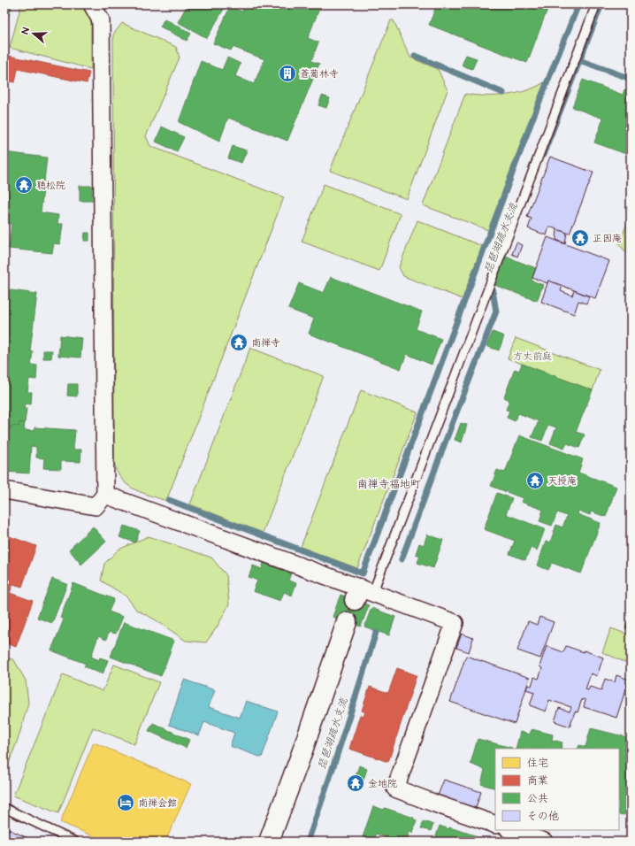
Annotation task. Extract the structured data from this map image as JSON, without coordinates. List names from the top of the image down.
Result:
{
  "districts": ["南禅寺福地町"],
  "water": ["琵琶湖疏水支流"],
  "parks": ["方丈前庭"],
  "places": {
    "building": ["蒼蔔林寺"],
    "temple": [
      "聴松院",
      "正因庵",
      "南禅寺",
      "天授庵",
      "金地院"
    ],
    "hotel": ["南禅会館"]
  },
  "legend": [
    "住宅",
    "商業",
    "公共",
    "その他"
  ],
  "north": "left"
}
